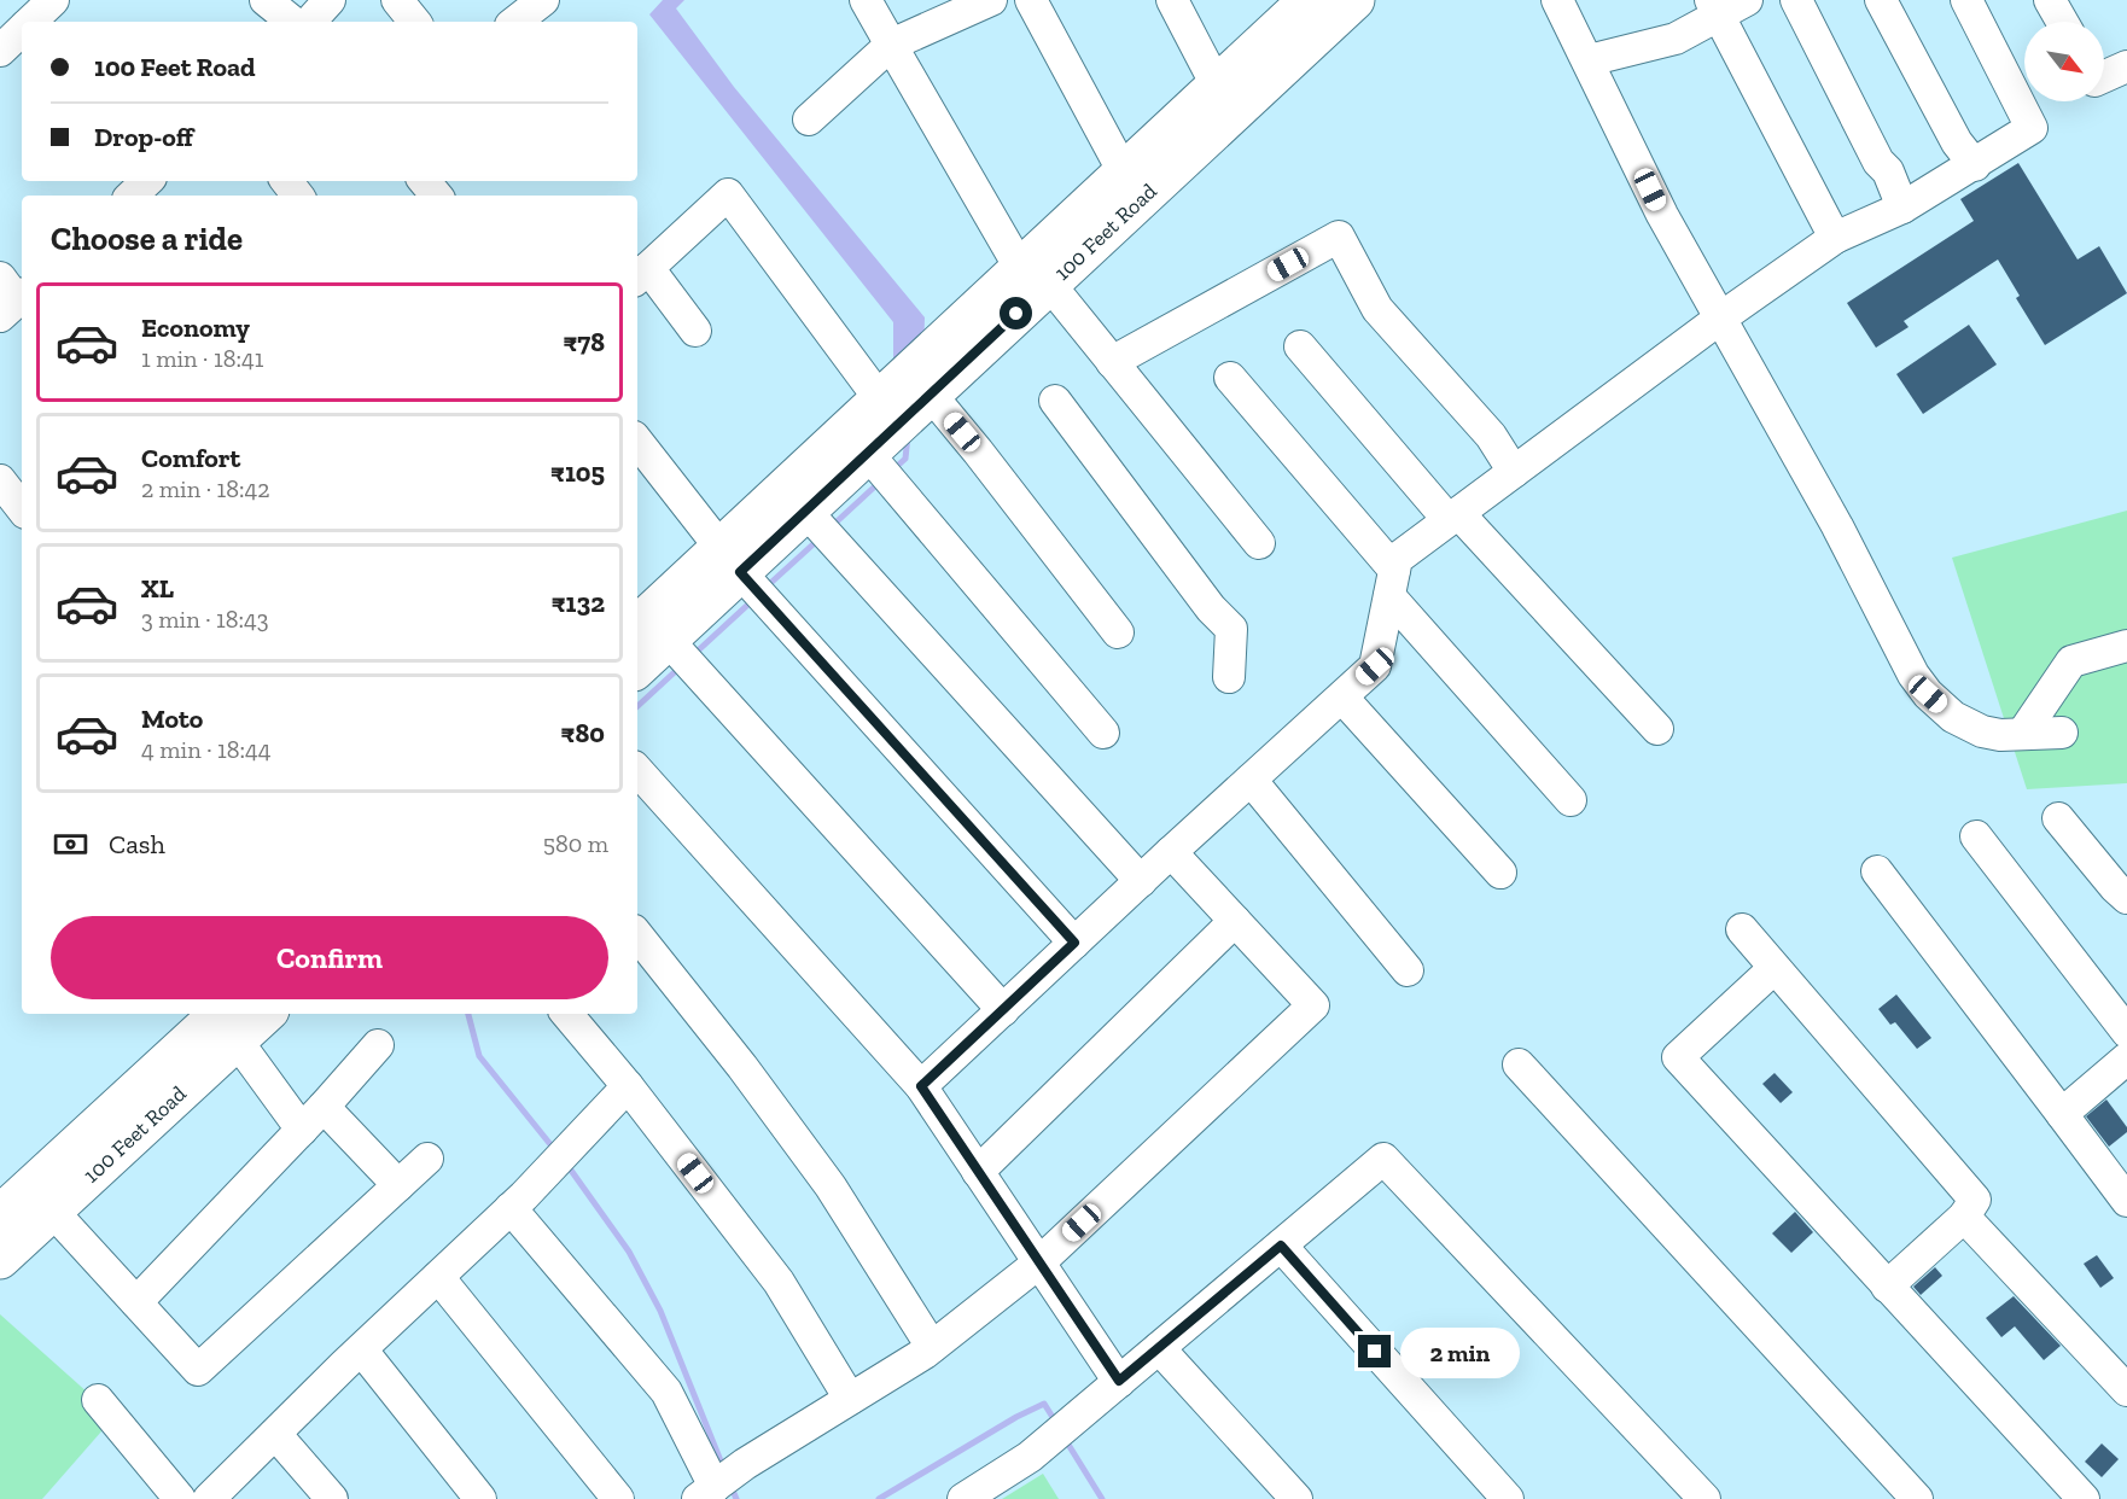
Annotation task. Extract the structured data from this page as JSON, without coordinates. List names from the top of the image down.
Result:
{
  "streets": {
    "main road": ["100 Feet Road"]
  },
  "north": "bottom right",
  "page": {
    "banner": ["100 Feet Road", "Drop-off"],
    "heading": "Choose a ride",
    "list": [
      {
        "name": "Economy",
        "note": "1 min · 18:41",
        "value": "₹78"
      },
      {
        "name": "Comfort",
        "note": "2 min · 18:42",
        "value": "₹105"
      },
      {
        "name": "XL",
        "note": "3 min · 18:43",
        "value": "₹132"
      },
      {
        "name": "Moto",
        "note": "4 min · 18:44",
        "value": "₹80"
      }
    ],
    "pay": ["Cash", "580 m"],
    "buttons": "Confirm",
    "bubble": "2 min"
  }
}
